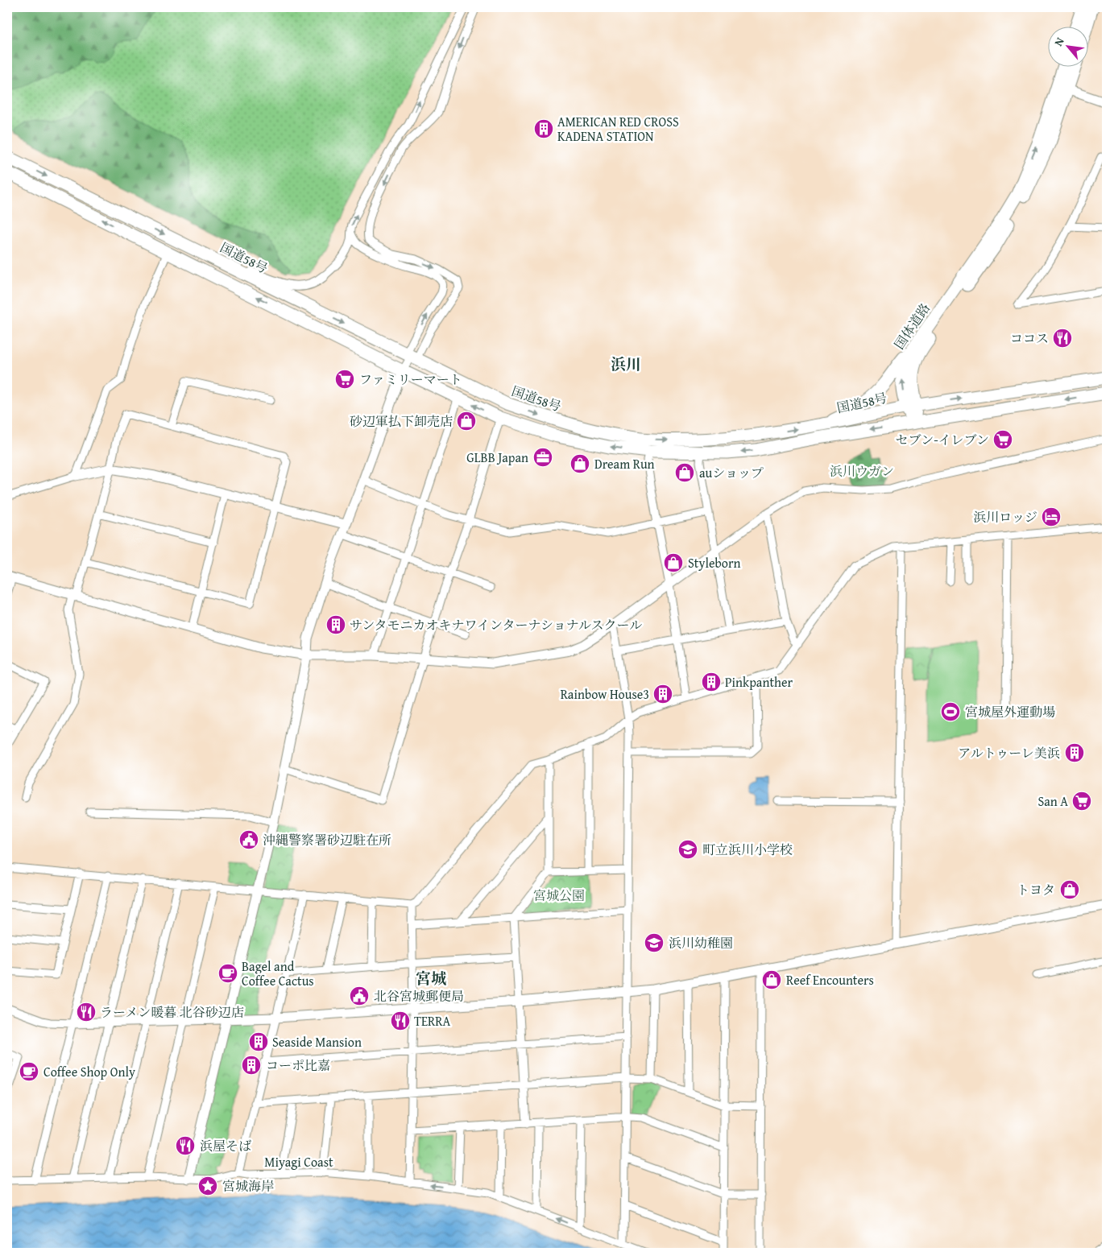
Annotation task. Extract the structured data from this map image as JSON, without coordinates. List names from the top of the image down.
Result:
{
  "streets": {
    "main road": ["国道58号", "国体道路"],
    "street": ["Miyagi Coast"]
  },
  "crossings": [
    ["国道58号", "国体道路"]
  ],
  "districts": ["浜川", "宮城"],
  "parks": ["浜川ウガン", "宮城公園"],
  "places": {
    "building": [
      "AMERICAN RED CROSS KADENA STATION",
      "サンタモニカオキナワインターナショナルスクール",
      "Pinkpanther",
      "Rainbow House3",
      "アルトゥーレ美浜",
      "Seaside Mansion",
      "コーポ比嘉"
    ],
    "restaurant": [
      "ココス",
      "ラーメン暖暮 北谷砂辺店",
      "TERRA",
      "浜屋そば"
    ],
    "supermarket": ["ファミリーマート", "セブン-イレブン", "San A"],
    "shop": [
      "砂辺軍払下卸売店",
      "Dream Run",
      "auショップ",
      "Styleborn",
      "トヨタ",
      "Reef Encounters"
    ],
    "office": ["GLBB Japan"],
    "hotel": ["浜川ロッジ"],
    "sports": ["宮城屋外運動場"],
    "public building": ["沖縄警察署砂辺駐在所", "北谷宮城郵便局"],
    "school or university": ["町立浜川小学校", "浜川幼稚園"],
    "cafe": ["Bagel and Coffee Cactus", "Coffee Shop Only"],
    "place": ["宮城海岸"]
  },
  "north": "top left"
}
